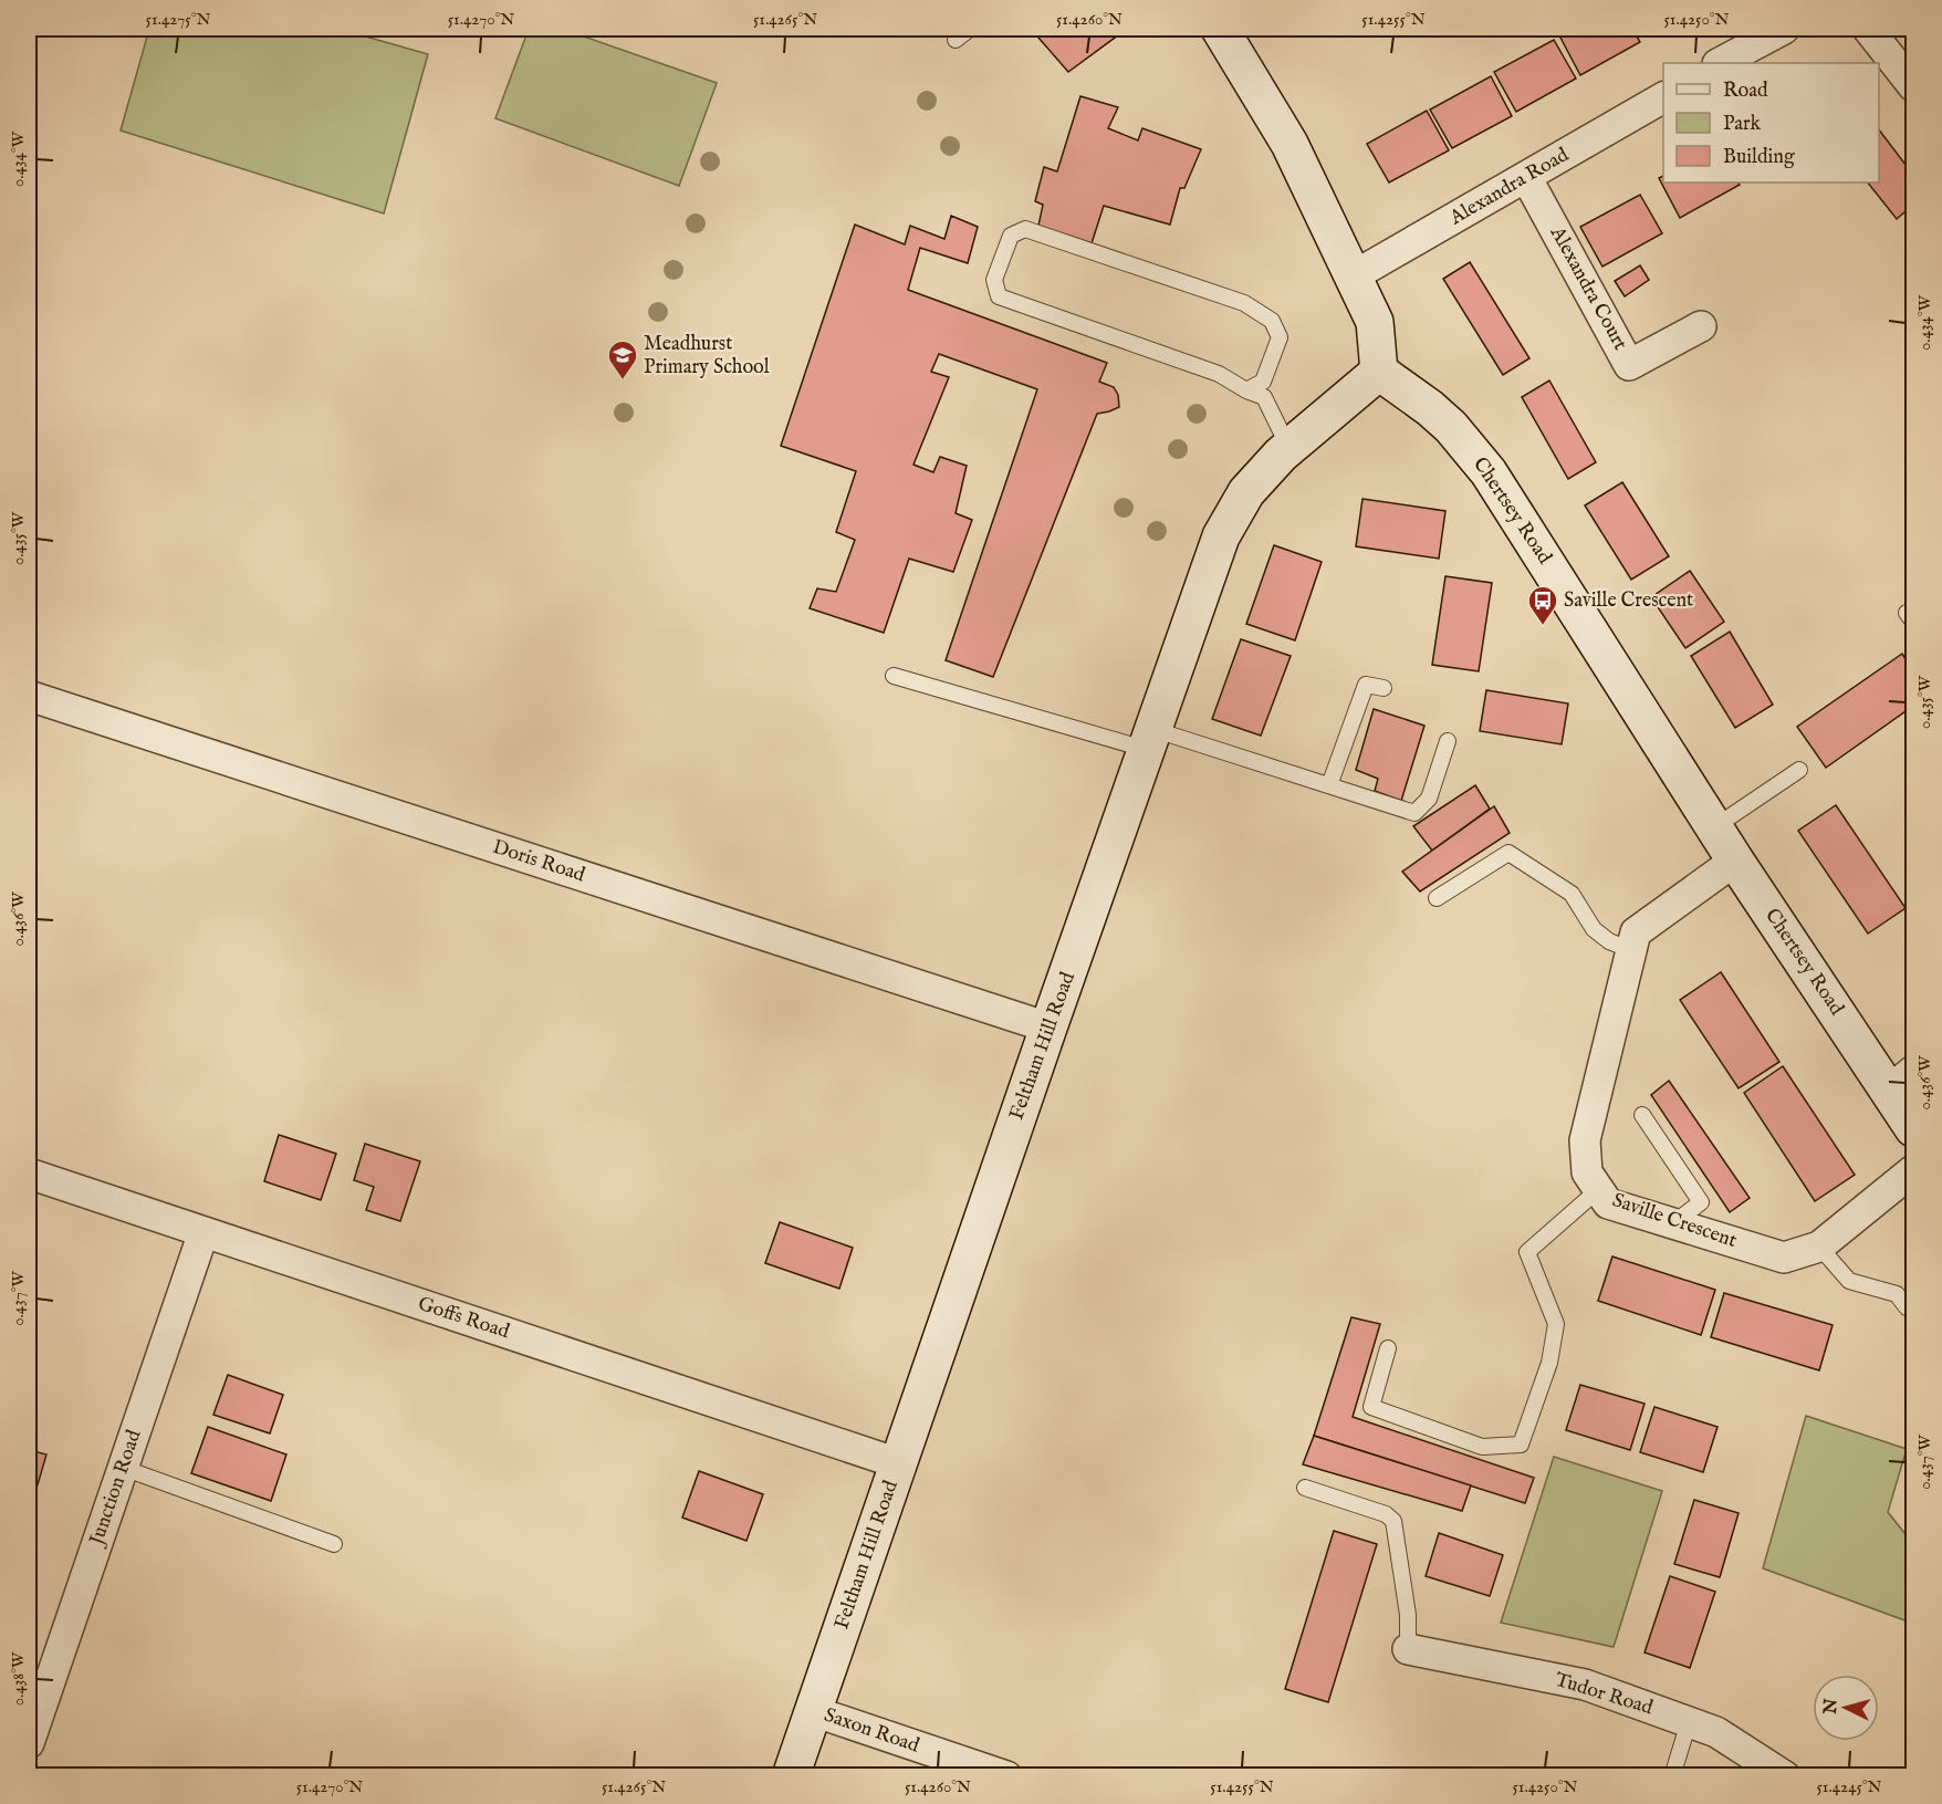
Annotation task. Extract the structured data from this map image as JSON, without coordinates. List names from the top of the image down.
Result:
{
  "streets": {
    "street": [
      "Alexandra Road",
      "Alexandra Court",
      "Chertsey Road",
      "Doris Road",
      "Feltham Hill Road",
      "Saville Crescent",
      "Goffs Road",
      "Junction Road",
      "Tudor Road",
      "Saxon Road"
    ]
  },
  "crossings": [
    ["Alexandra Road", "Alexandra Court"],
    ["Chertsey Road", "Feltham Hill Road"],
    ["Chertsey Road", "Saville Crescent"],
    ["Doris Road", "Feltham Hill Road"],
    ["Feltham Hill Road", "Goffs Road"],
    ["Feltham Hill Road", "Saxon Road"],
    ["Goffs Road", "Junction Road"]
  ],
  "places": {
    "school or university": ["Meadhurst Primary School"],
    "bus stop": ["Saville Crescent"]
  },
  "legend": ["Road", "Park", "Building"],
  "north": "left",
  "coordinates": [
    "51.4275°N",
    "51.4270°N",
    "51.4265°N",
    "51.4260°N",
    "51.4255°N",
    "51.4250°N",
    "0.434°W",
    "0.435°W",
    "0.436°W",
    "0.437°W",
    "0.438°W",
    "51.4245°N"
  ]
}
